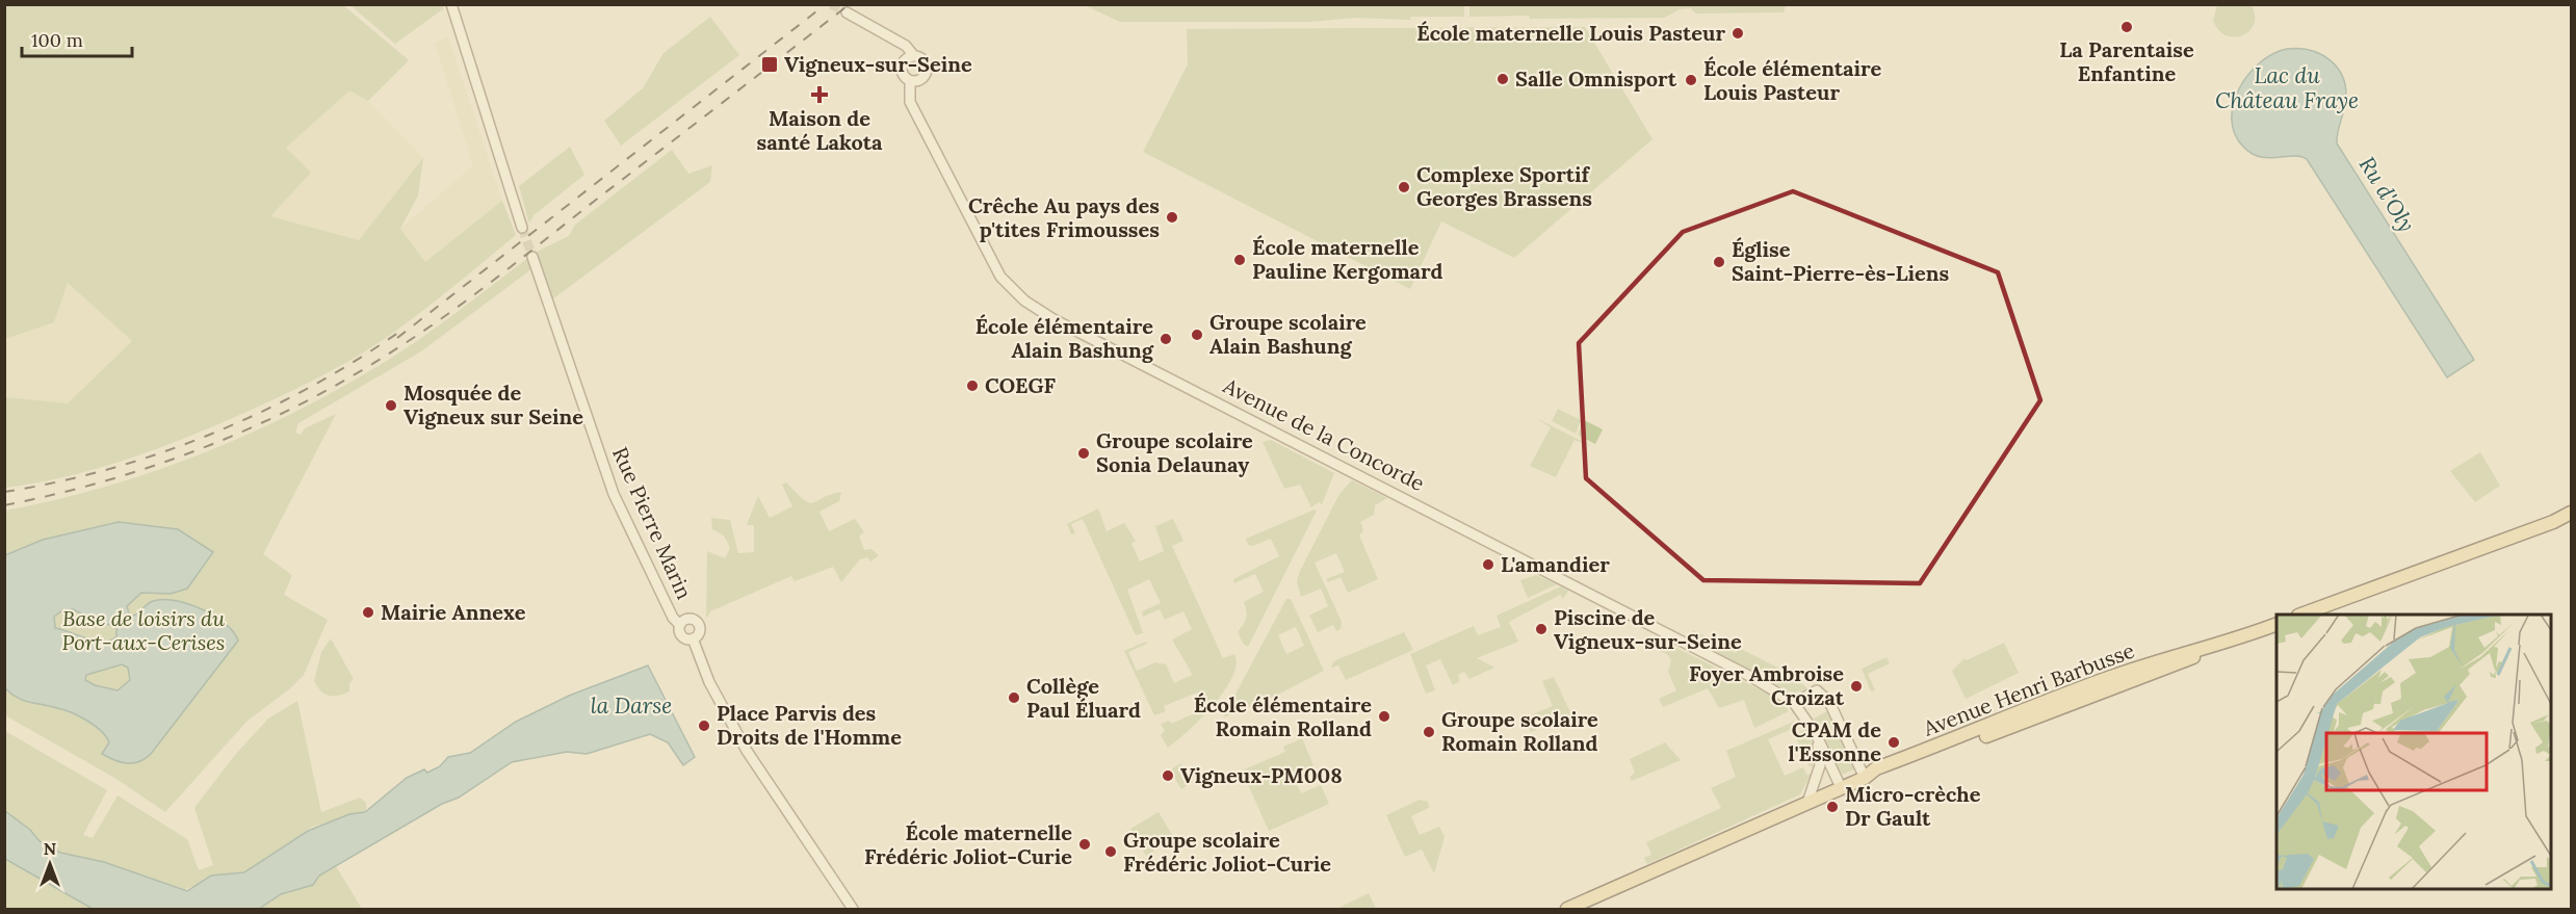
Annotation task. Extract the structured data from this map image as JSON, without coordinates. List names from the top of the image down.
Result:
{
  "streets": {
    "main road": ["Avenue Henri Barbusse"],
    "street": ["Avenue de la Concorde", "Rue Pierre Marin"]
  },
  "crossings": [
    ["Avenue de la Concorde", "Avenue Henri Barbusse"]
  ],
  "water": ["Lac du Château Fraye", "Ru d'Oly", "la Darse"],
  "parks": ["Base de loisirs du Port-aux-Cerises"],
  "places": {
    "other": [
      "La Parentaise Enfantine",
      "École maternelle Louis Pasteur",
      "Salle Omnisport",
      "École élémentaire Louis Pasteur",
      "Complexe Sportif Georges Brassens",
      "Crêche Au pays des p'tites Frimousses",
      "École maternelle Pauline Kergomard",
      "Église Saint-Pierre-ès-Liens",
      "Groupe scolaire Alain Bashung",
      "École élémentaire Alain Bashung",
      "COEGF",
      "Mosquée de Vigneux sur Seine",
      "Groupe scolaire Sonia Delaunay",
      "L'amandier",
      "Mairie Annexe",
      "Piscine de Vigneux-sur-Seine",
      "Foyer Ambroise Croizat",
      "Collège Paul Éluard",
      "École élémentaire Romain Rolland",
      "Place Parvis des Droits de l'Homme",
      "Groupe scolaire Romain Rolland",
      "CPAM de l'Essonne",
      "Vigneux-PM008",
      "Micro-crèche Dr Gault",
      "École maternelle Frédéric Joliot-Curie",
      "Groupe scolaire Frédéric Joliot-Curie"
    ],
    "transit": ["Vigneux-sur-Seine"],
    "health": ["Maison de santé Lakota"]
  },
  "scale_bar": "100 m",
  "north": "top"
}
